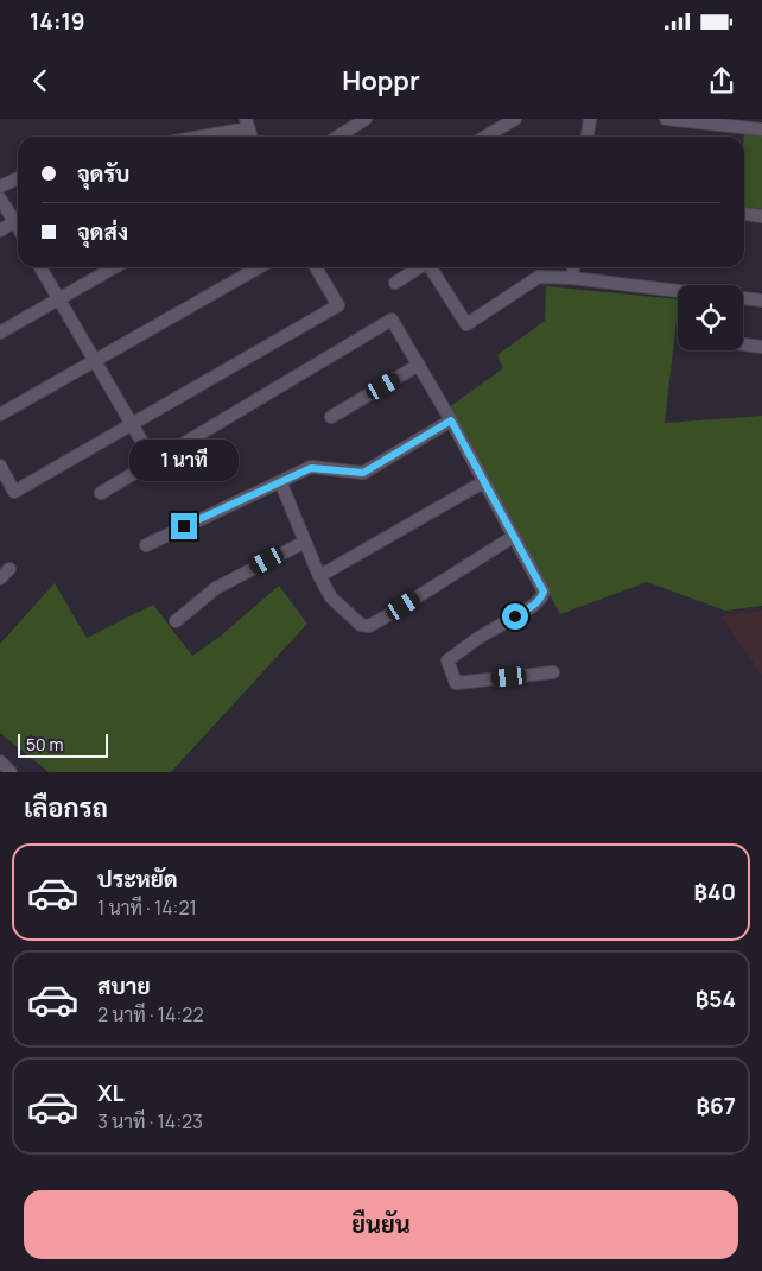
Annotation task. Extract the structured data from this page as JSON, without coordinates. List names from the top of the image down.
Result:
{
  "scale_bar": "50 m",
  "page": {
    "status": "14:19",
    "header": "Hoppr",
    "banner": ["จุดรับ", "จุดส่ง"],
    "bubble": "1 นาที",
    "scale": "50 m",
    "heading": "เลือกรถ",
    "list": [
      {
        "name": "ประหยัด",
        "note": "1 นาที · 14:21",
        "value": "฿40"
      },
      {
        "name": "สบาย",
        "note": "2 นาที · 14:22",
        "value": "฿54"
      },
      {
        "name": "XL",
        "note": "3 นาที · 14:23",
        "value": "฿67"
      }
    ],
    "buttons": "ยืนยัน"
  }
}
